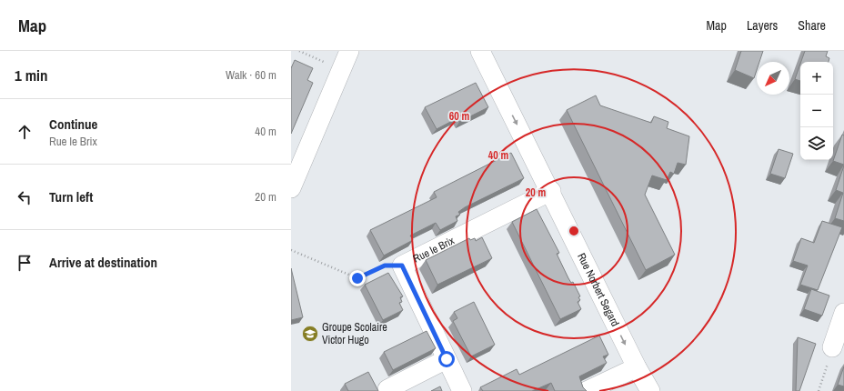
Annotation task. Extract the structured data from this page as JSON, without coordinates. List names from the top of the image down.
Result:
{
  "streets": {
    "street": ["Rue le Brix", "Rue Norbert Segard"]
  },
  "crossings": [
    ["Rue le Brix", "Rue Norbert Segard"]
  ],
  "one_way": ["Rue Norbert Segard"],
  "places": {
    "school or university": ["Groupe Scolaire Victor Hugo"]
  },
  "north": "bottom left",
  "page": {
    "header": "Map",
    "nav": ["Map", "Layers", "Share"],
    "heading": ["1 min", "Walk · 60 m"],
    "map_buttons": ["+", "−"],
    "list": [
      ["Continue", "Rue le Brix", "40 m"],
      ["Turn left", "20 m"],
      "Arrive at destination"
    ]
  },
  "rings": ["60 m", "40 m", "20 m"]
}
